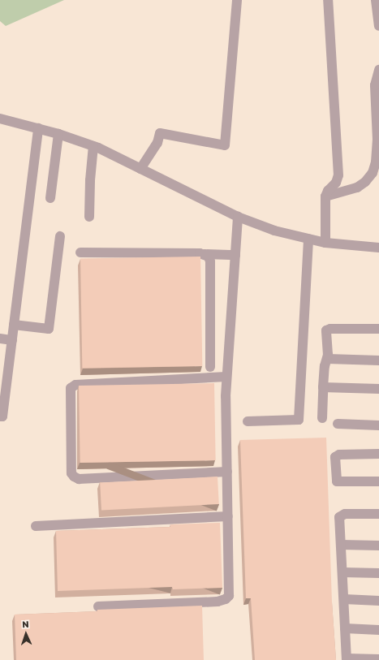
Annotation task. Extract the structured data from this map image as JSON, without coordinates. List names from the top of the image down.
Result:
{
  "north": "top"
}
